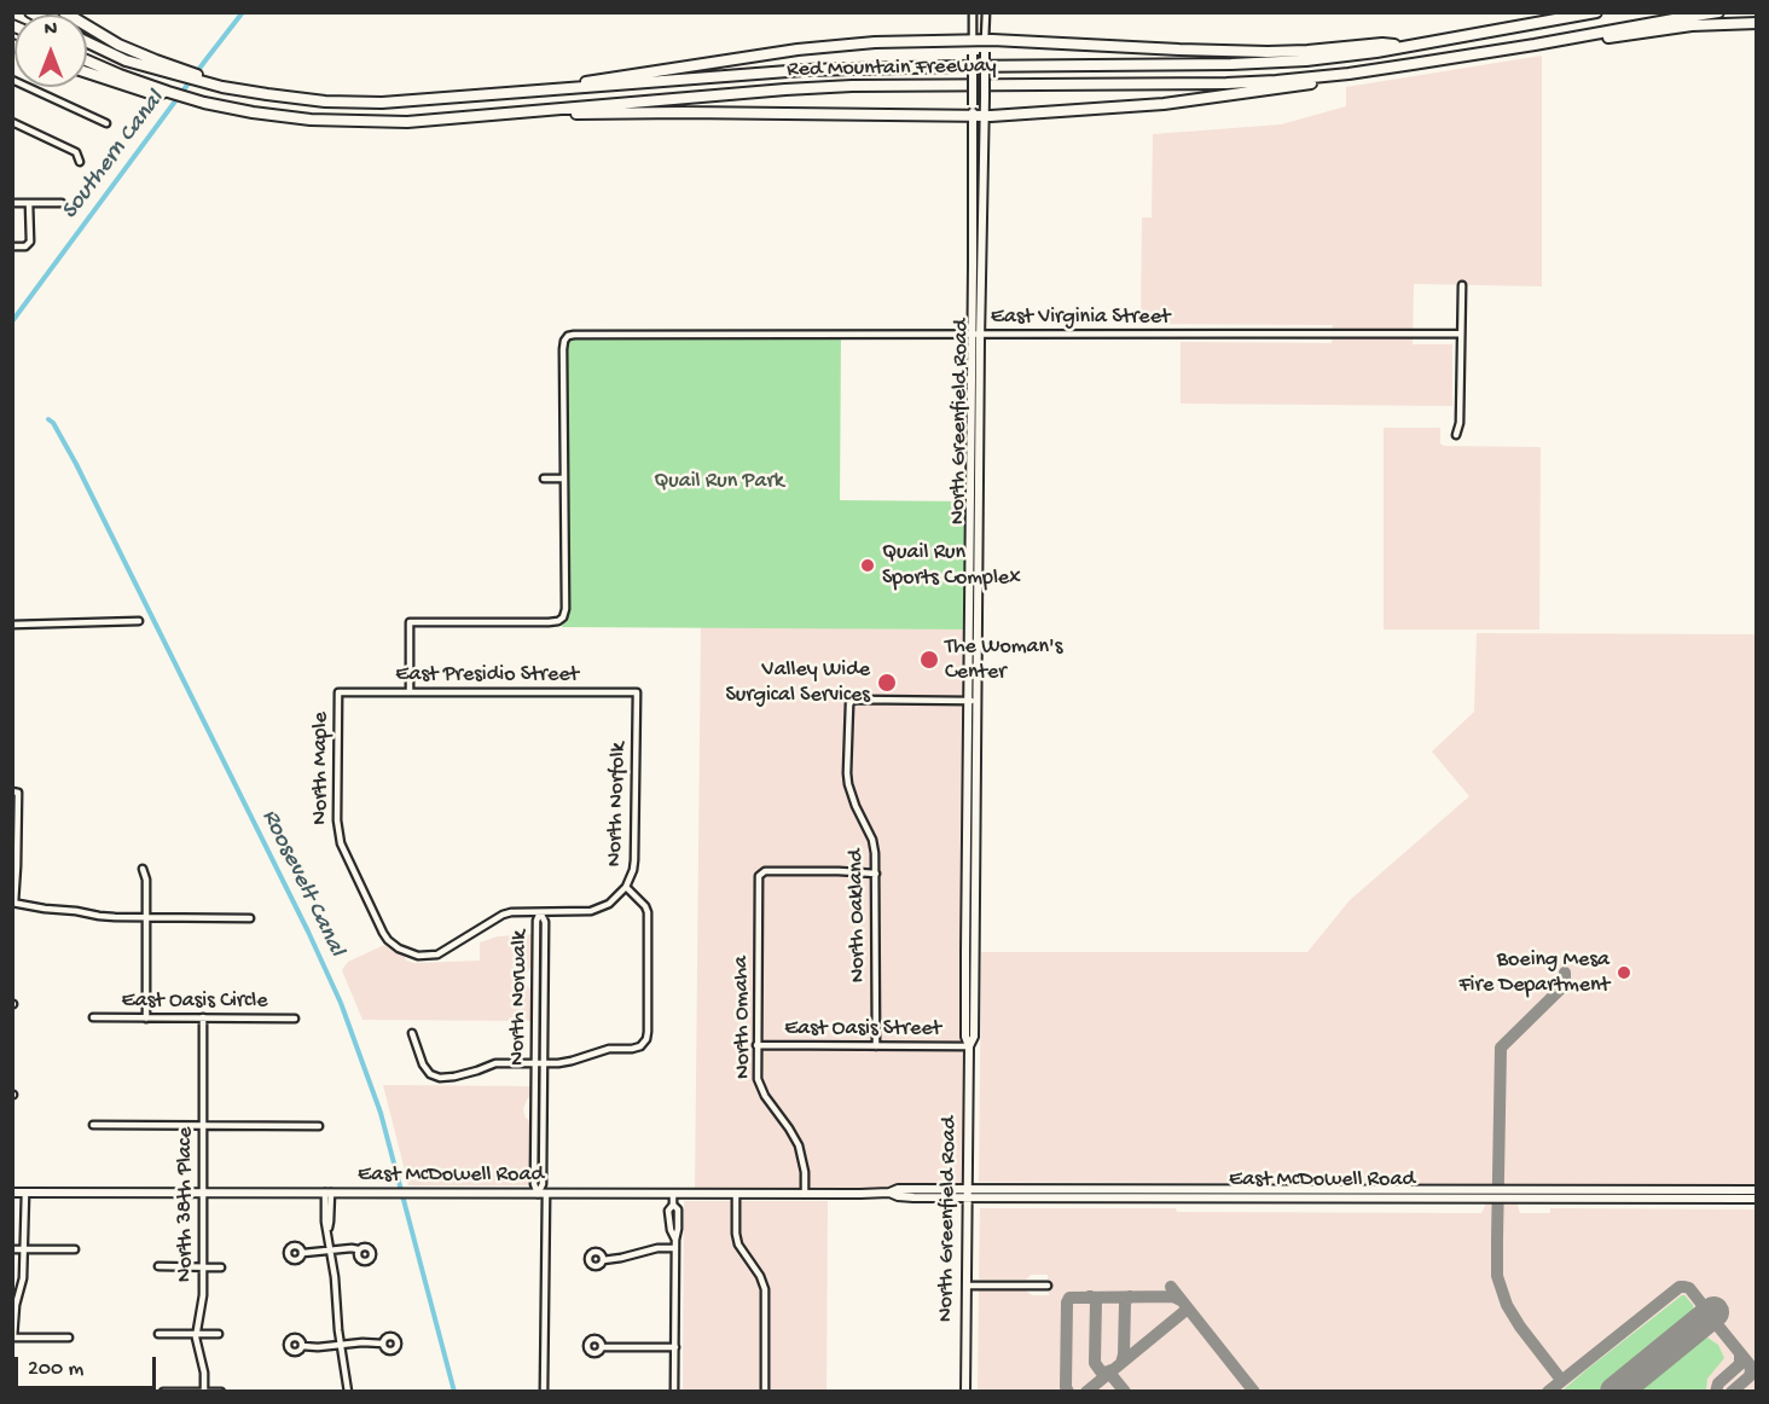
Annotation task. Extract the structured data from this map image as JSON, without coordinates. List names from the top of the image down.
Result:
{
  "streets": {
    "highway": ["Red Mountain Freeway"],
    "main road": ["North Greenfield Road", "East McDowell Road"],
    "street": [
      "East Virginia Street",
      "East Presidio Street",
      "North Maple",
      "North Norfolk",
      "North Oakland",
      "North Norwalk",
      "East Oasis Circle",
      "North Omaha",
      "East Oasis Street",
      "North 38th Place"
    ]
  },
  "crossings": [
    ["East Virginia Street", "North Greenfield Road"],
    ["North Greenfield Road", "North Oakland"],
    ["North Greenfield Road", "East Oasis Street"],
    ["North Greenfield Road", "East McDowell Road"],
    ["East Presidio Street", "North Maple"],
    ["East Presidio Street", "North Norfolk"],
    ["North Maple", "North Norwalk"],
    ["North Norfolk", "North Norwalk"],
    ["North Oakland", "North Omaha"],
    ["North Oakland", "East Oasis Street"],
    ["North Norwalk", "East McDowell Road"],
    ["East Oasis Circle", "North 38th Place"],
    ["North Omaha", "East Oasis Street"],
    ["North Omaha", "East McDowell Road"],
    ["East McDowell Road", "North 38th Place"]
  ],
  "water": ["Southern Canal", "Roosevelt Canal"],
  "parks": ["Quail Run Park"],
  "places": [
    "Quail Run Sports Complex",
    "The Woman's Center",
    "Valley Wide Surgical Services",
    "Boeing Mesa Fire Department"
  ],
  "scale_bar": "200 m",
  "north": "top"
}
